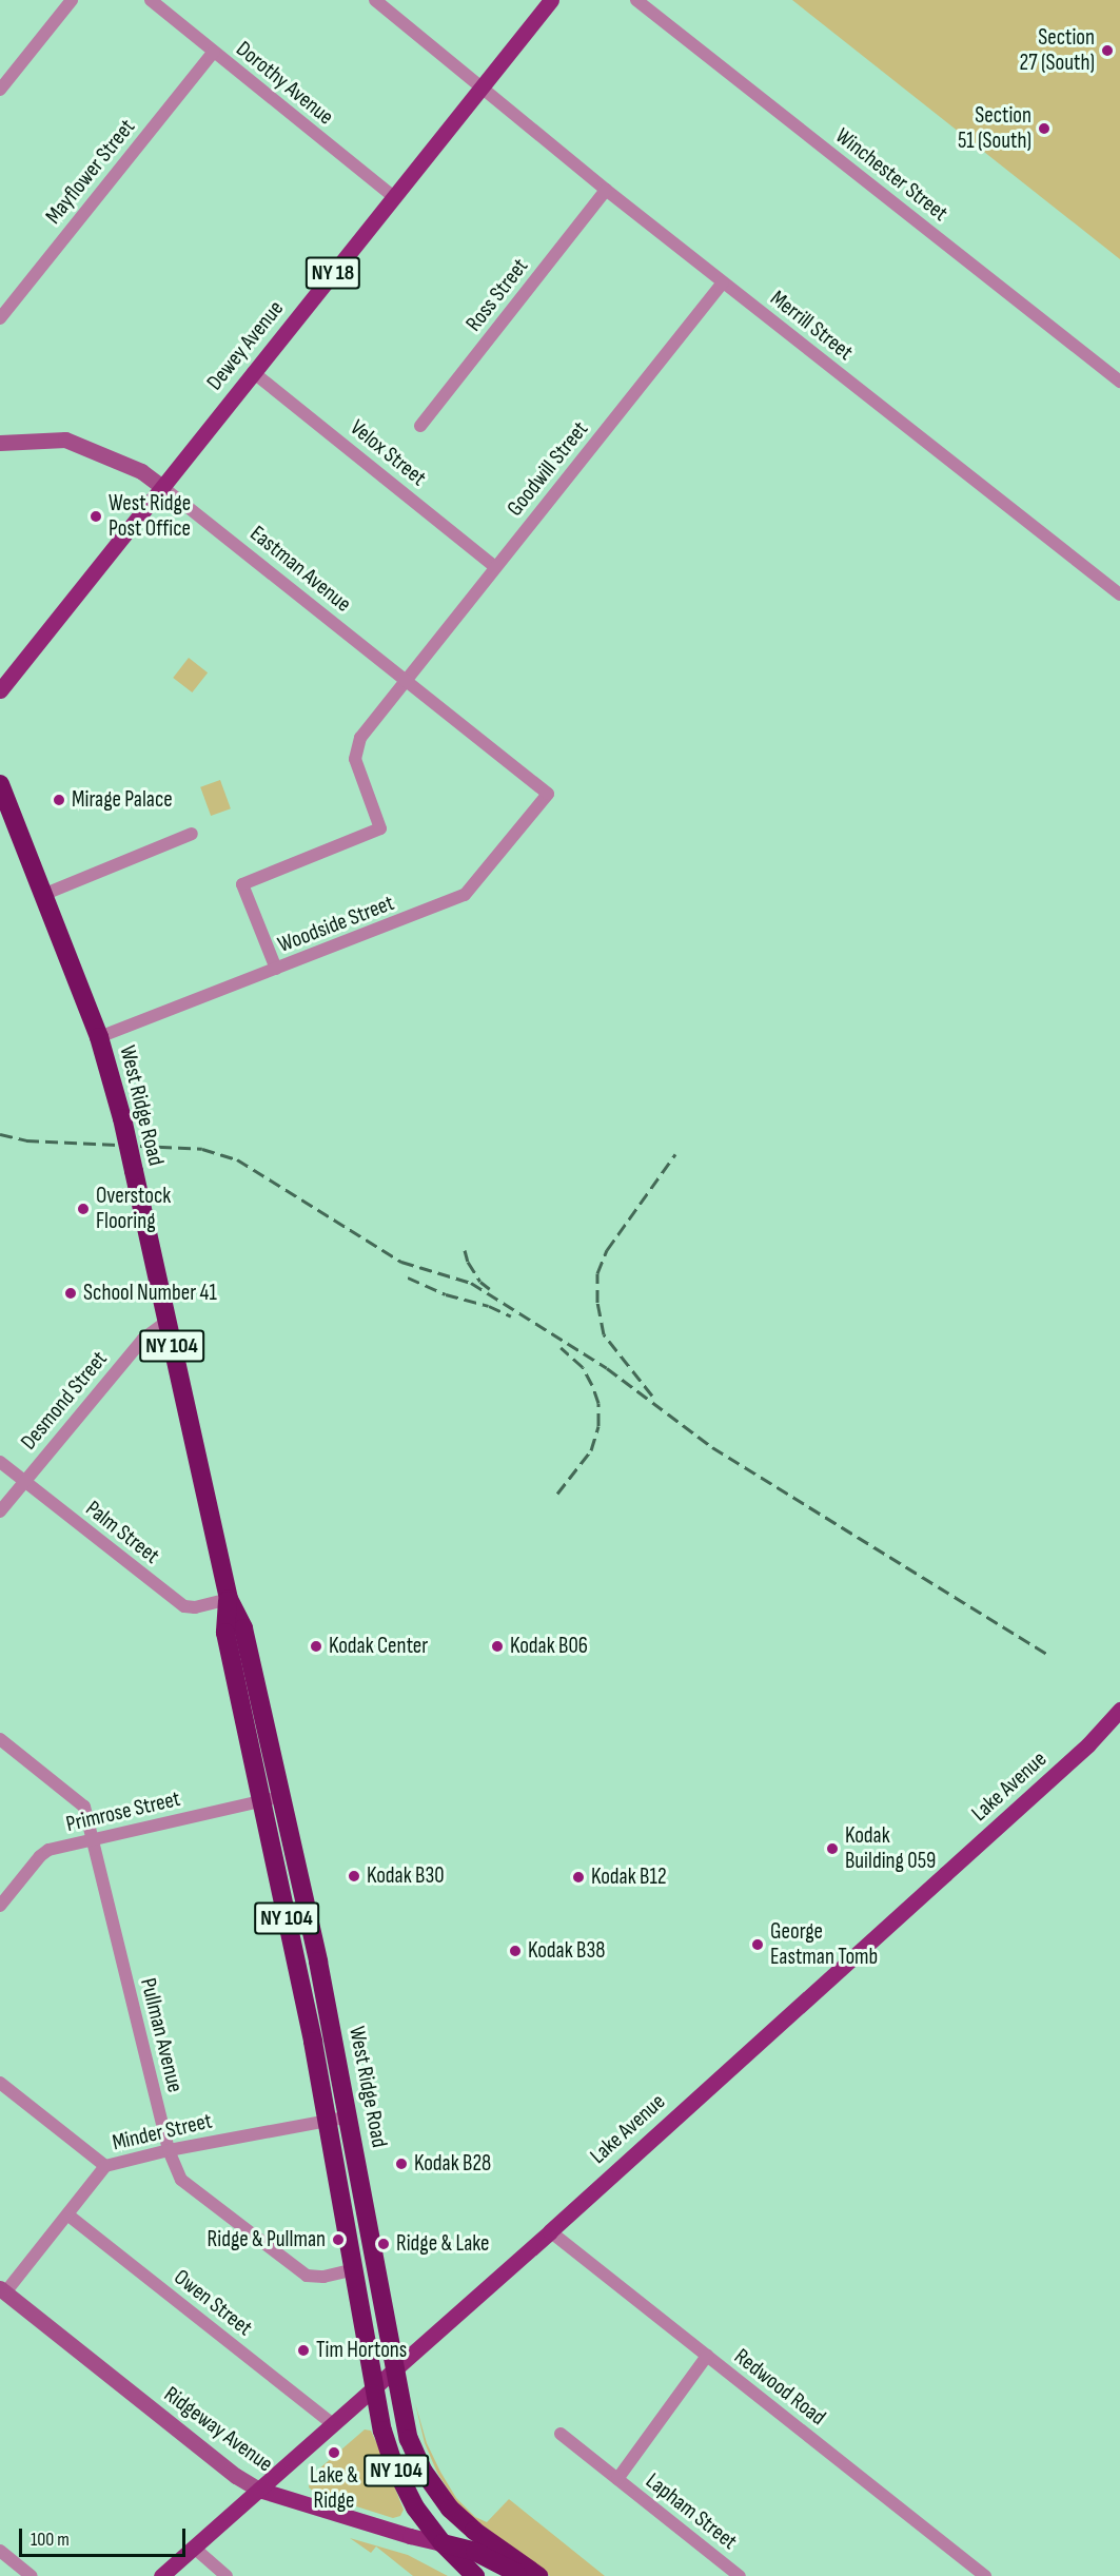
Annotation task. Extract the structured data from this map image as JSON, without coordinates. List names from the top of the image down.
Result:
{
  "streets": {
    "highway": ["West Ridge Road", "NY 104"],
    "main road": [
      "NY 18",
      "Dewey Avenue",
      "Lake Avenue",
      "Ridgeway Avenue"
    ],
    "street": [
      "Dorothy Avenue",
      "Mayflower Street",
      "Winchester Street",
      "Ross Street",
      "Merrill Street",
      "Velox Street",
      "Goodwill Street",
      "Eastman Avenue",
      "Woodside Street",
      "Desmond Street",
      "Palm Street",
      "Primrose Street",
      "Pullman Avenue",
      "Minder Street",
      "Owen Street",
      "Redwood Road",
      "Lapham Street"
    ]
  },
  "crossings": [
    ["Dorothy Avenue", "Mayflower Street"],
    ["Dorothy Avenue", "Dewey Avenue"],
    ["Ross Street", "Merrill Street"],
    ["Merrill Street", "Dewey Avenue"],
    ["Merrill Street", "Goodwill Street"],
    ["Dewey Avenue", "Velox Street"],
    ["Dewey Avenue", "Eastman Avenue"],
    ["Velox Street", "Goodwill Street"],
    ["Goodwill Street", "Eastman Avenue"],
    ["Goodwill Street", "Woodside Street"],
    ["Eastman Avenue", "Woodside Street"],
    ["Woodside Street", "West Ridge Road"],
    ["West Ridge Road", "Desmond Street"],
    ["West Ridge Road", "Palm Street"],
    ["West Ridge Road", "Lake Avenue"],
    ["West Ridge Road", "Primrose Street"],
    ["West Ridge Road", "Pullman Avenue"],
    ["West Ridge Road", "Minder Street"],
    ["West Ridge Road", "Ridgeway Avenue"],
    ["Desmond Street", "Palm Street"],
    ["Lake Avenue", "Owen Street"],
    ["Lake Avenue", "Redwood Road"],
    ["Lake Avenue", "Ridgeway Avenue"],
    ["Primrose Street", "Pullman Avenue"],
    ["Pullman Avenue", "Minder Street"],
    ["Minder Street", "Owen Street"],
    ["Minder Street", "Ridgeway Avenue"],
    ["Redwood Road", "Lapham Street"]
  ],
  "places": [
    "Section 27 (South)",
    "Section 51 (South)",
    "West Ridge Post Office",
    "Mirage Palace",
    "Overstock Flooring",
    "School Number 41",
    "Kodak Center",
    "Kodak B06",
    "Kodak Building 059",
    "Kodak B30",
    "Kodak B12",
    "George Eastman Tomb",
    "Kodak B38",
    "Kodak B28",
    "Ridge & Pullman",
    "Ridge & Lake",
    "Tim Hortons",
    "Lake & Ridge"
  ],
  "scale_bar": "100 m"
}
